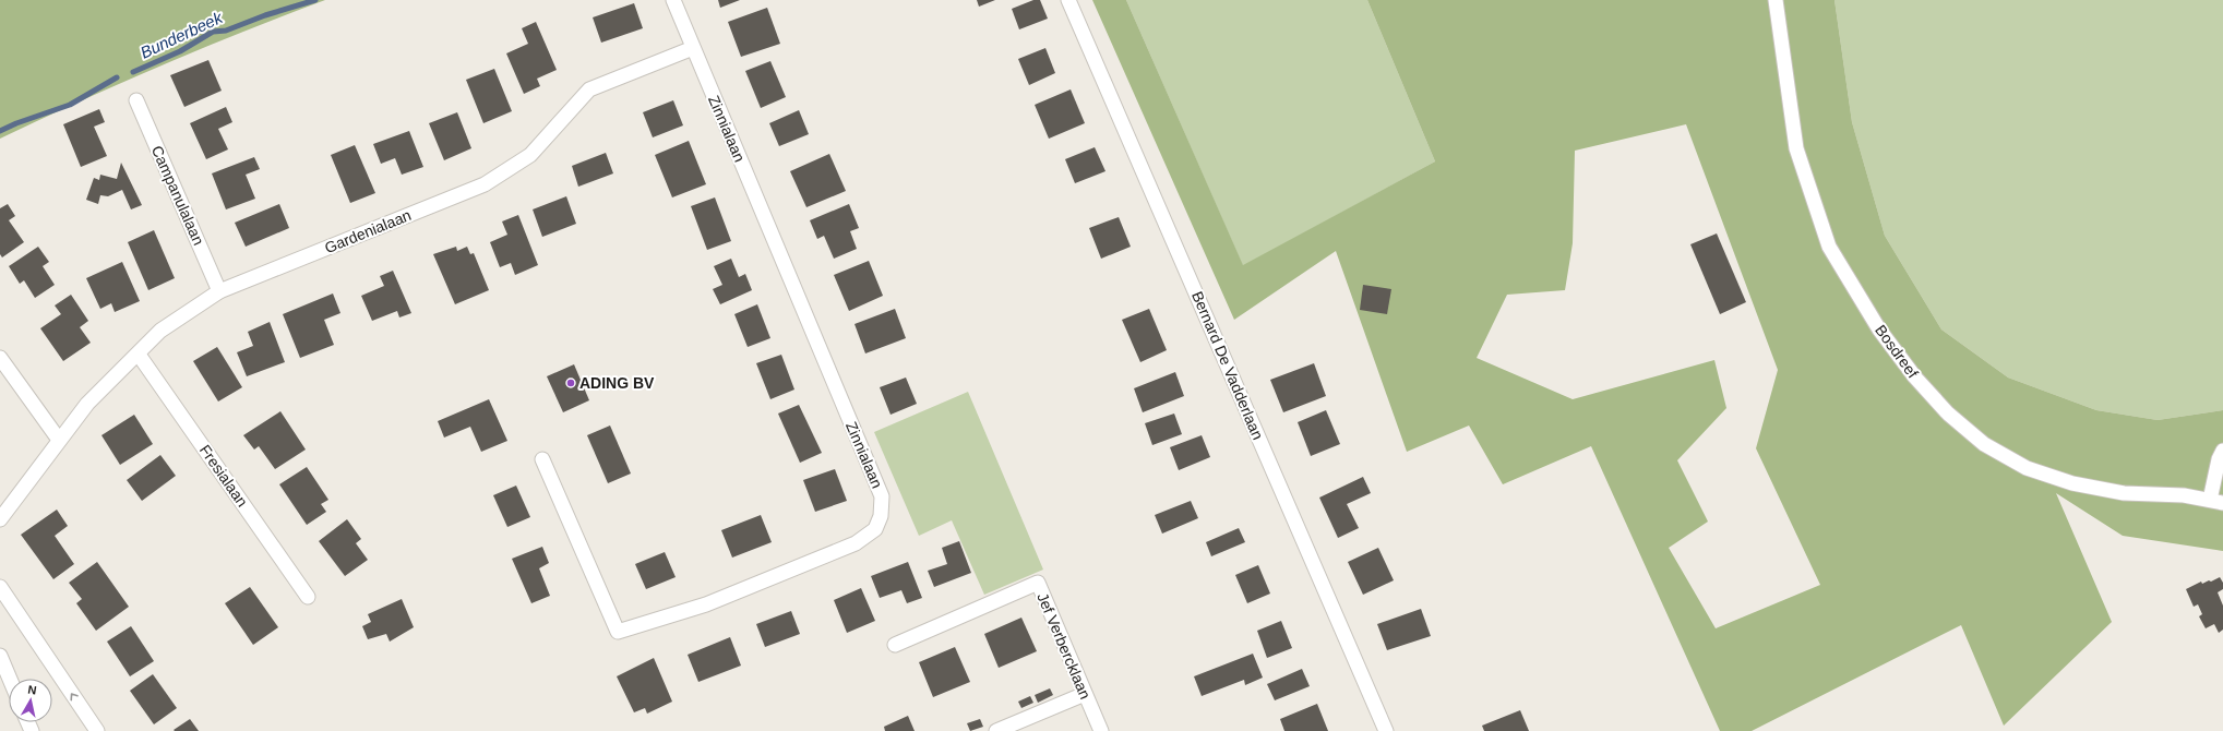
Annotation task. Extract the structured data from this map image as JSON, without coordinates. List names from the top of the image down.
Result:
{
  "streets": {
    "street": [
      "Zinnialaan",
      "Campanulalaan",
      "Gardenialaan",
      "Bosdreef",
      "Bernard De Vadderlaan",
      "Fresialaan",
      "Jef Verbercklaan"
    ]
  },
  "crossings": [
    ["Zinnialaan", "Gardenialaan"],
    ["Campanulalaan", "Gardenialaan"],
    ["Gardenialaan", "Fresialaan"]
  ],
  "water": ["Bunderbeek"],
  "places": ["ADING BV"],
  "north": "top"
}
